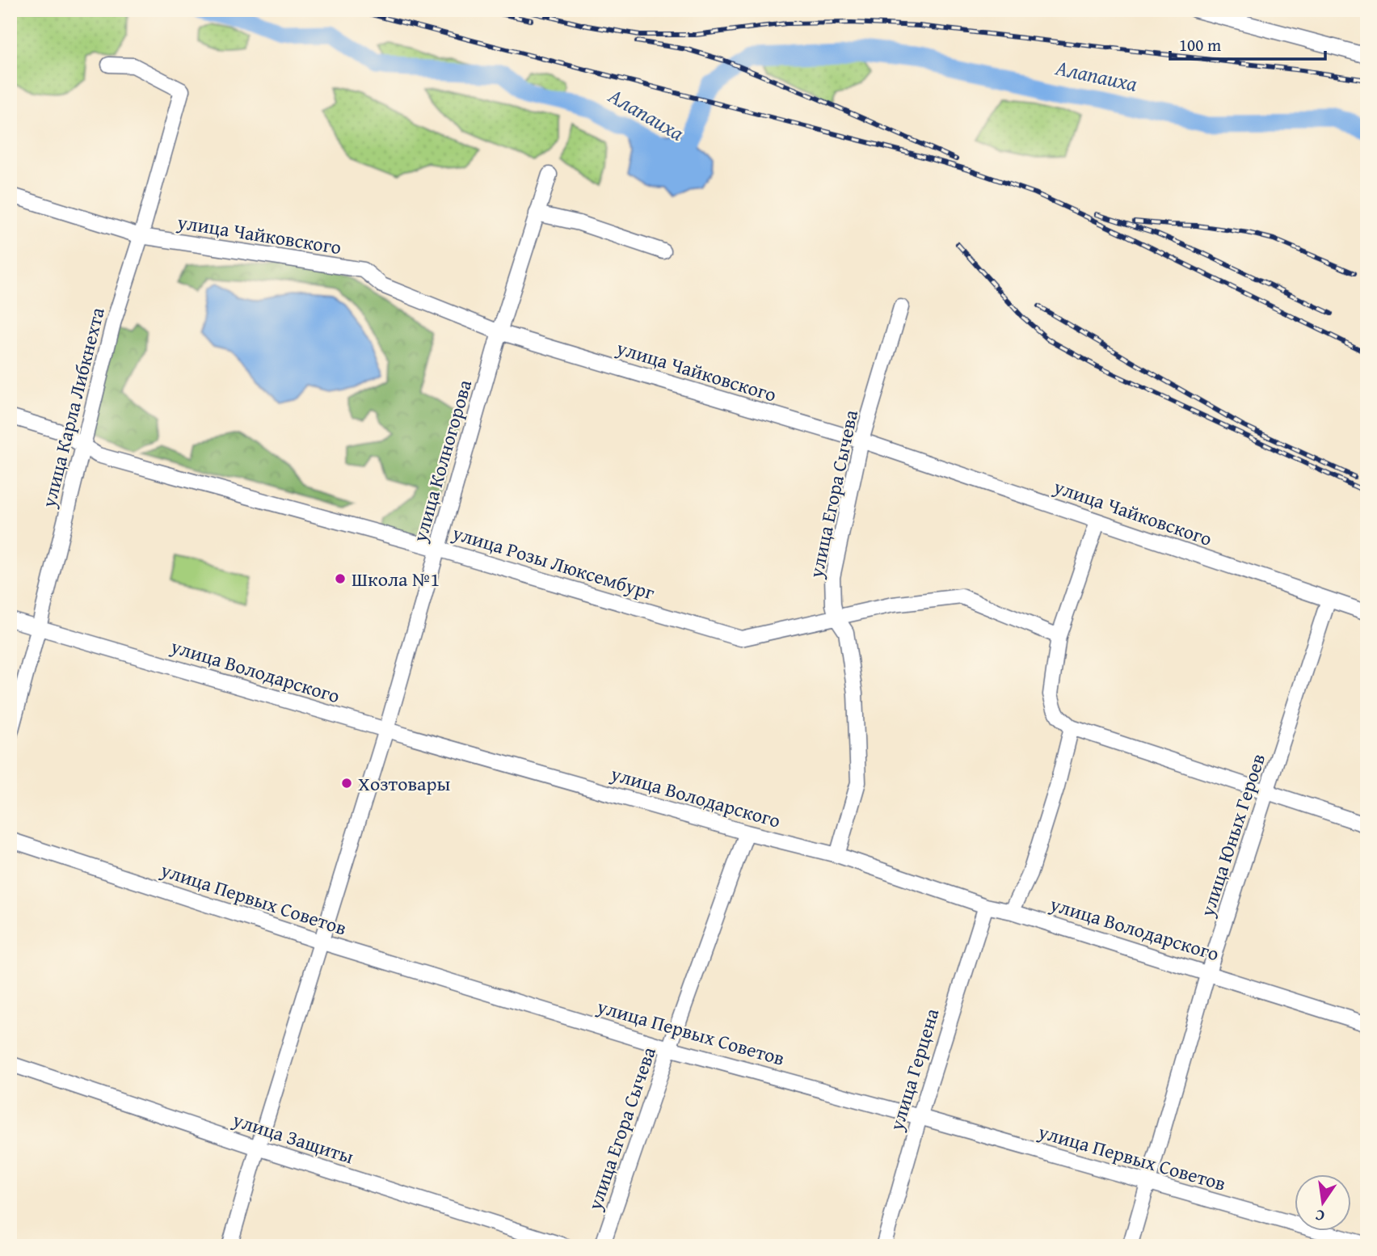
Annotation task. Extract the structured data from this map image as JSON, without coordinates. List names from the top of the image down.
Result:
{
  "streets": {
    "street": [
      "улица Чайковского",
      "улица Карла Либкнехта",
      "улица Колногорова",
      "улица Егора Сычева",
      "улица Розы Люксембург",
      "улица Володарского",
      "улица Юных Героев",
      "улица Первых Советов",
      "улица Герцена",
      "улица Защиты"
    ]
  },
  "crossings": [
    ["улица Чайковского", "улица Карла Либкнехта"],
    ["улица Чайковского", "улица Колногорова"],
    ["улица Чайковского", "улица Егора Сычева"],
    ["улица Чайковского", "улица Юных Героев"],
    ["улица Карла Либкнехта", "улица Розы Люксембург"],
    ["улица Карла Либкнехта", "улица Володарского"],
    ["улица Колногорова", "улица Розы Люксембург"],
    ["улица Колногорова", "улица Володарского"],
    ["улица Колногорова", "улица Первых Советов"],
    ["улица Колногорова", "улица Защиты"],
    ["улица Егора Сычева", "улица Розы Люксембург"],
    ["улица Егора Сычева", "улица Володарского"],
    ["улица Егора Сычева", "улица Первых Советов"],
    ["улица Володарского", "улица Юных Героев"],
    ["улица Володарского", "улица Герцена"],
    ["улица Юных Героев", "улица Первых Советов"],
    ["улица Первых Советов", "улица Герцена"]
  ],
  "water": ["Алапаиха"],
  "places": ["Школа №1", "Хозтовары"],
  "scale_bar": "100 m",
  "north": "bottom"
}
